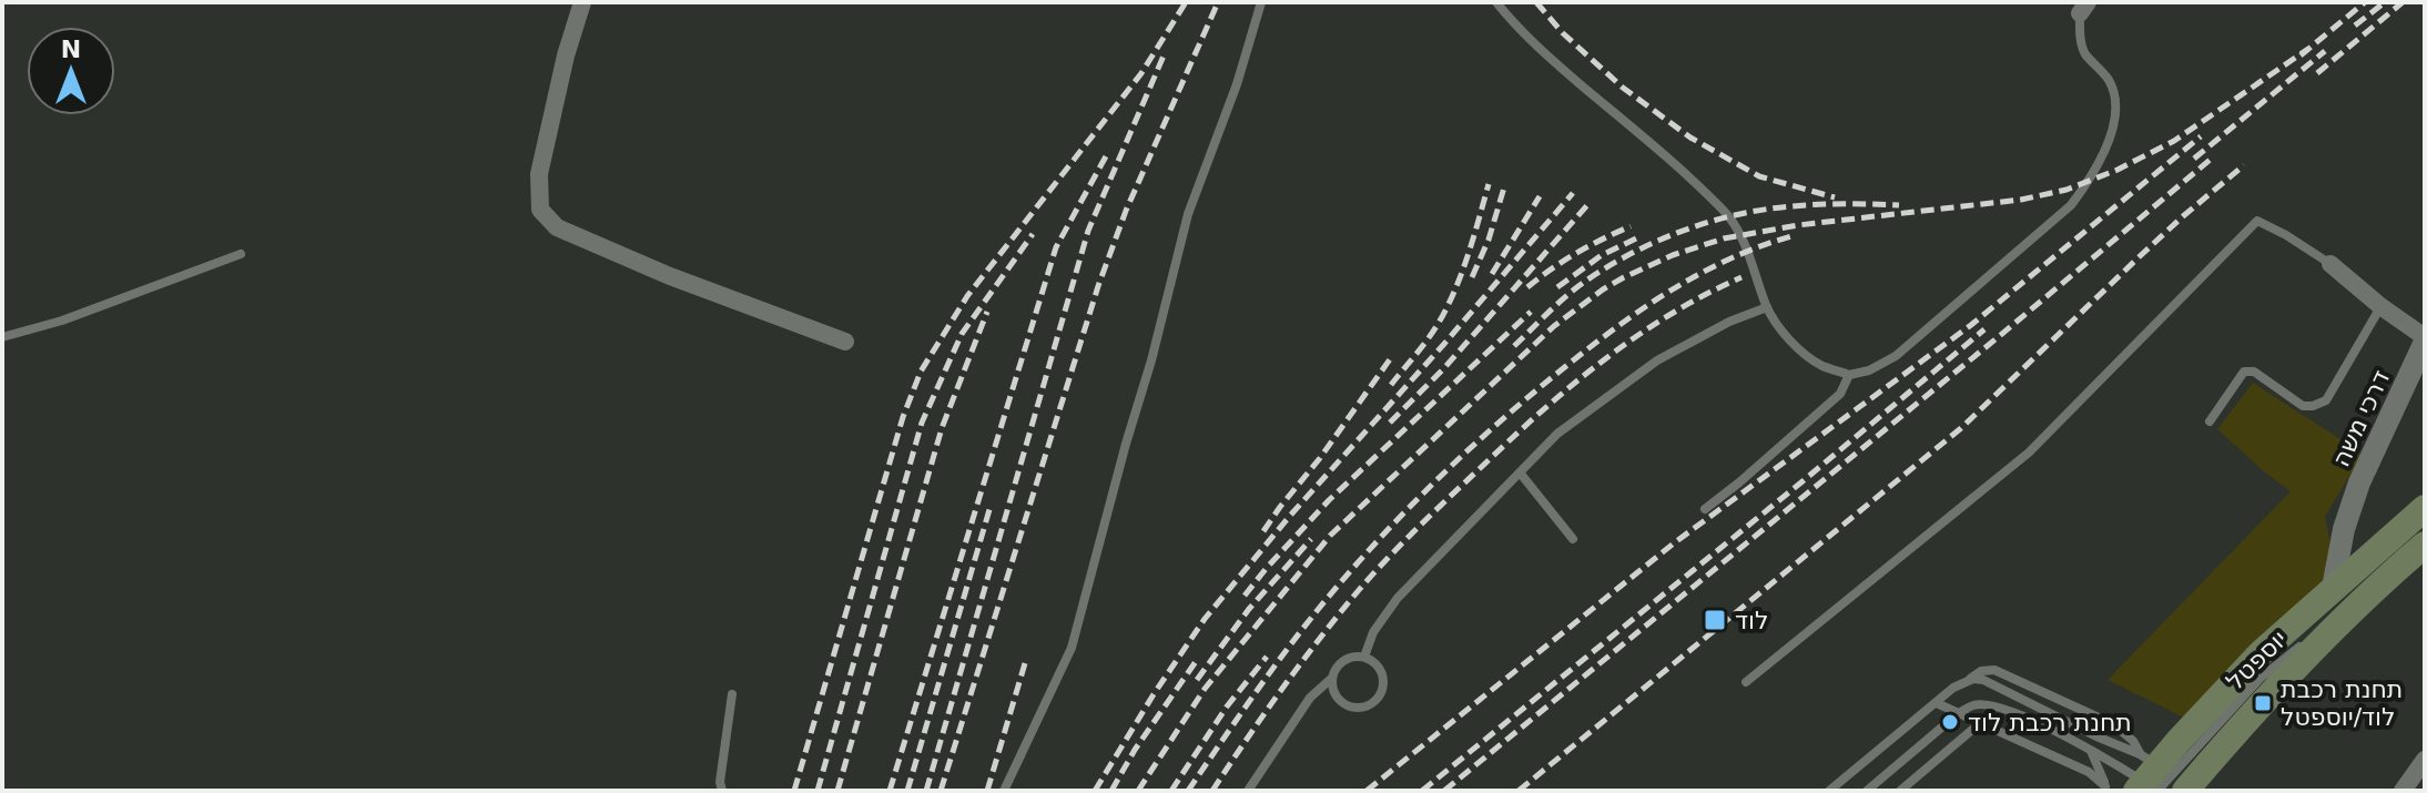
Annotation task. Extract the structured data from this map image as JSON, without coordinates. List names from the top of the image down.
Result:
{
  "streets": {
    "main road": ["יוספטל"],
    "street": ["דרכי משה"]
  },
  "crossings": [
    ["דרכי משה", "יוספטל"]
  ],
  "places": {
    "transit": ["לוד", "תחנת רכבת לוד/יוספטל"],
    "other": ["תחנת רכבת לוד"]
  },
  "north": "top"
}
